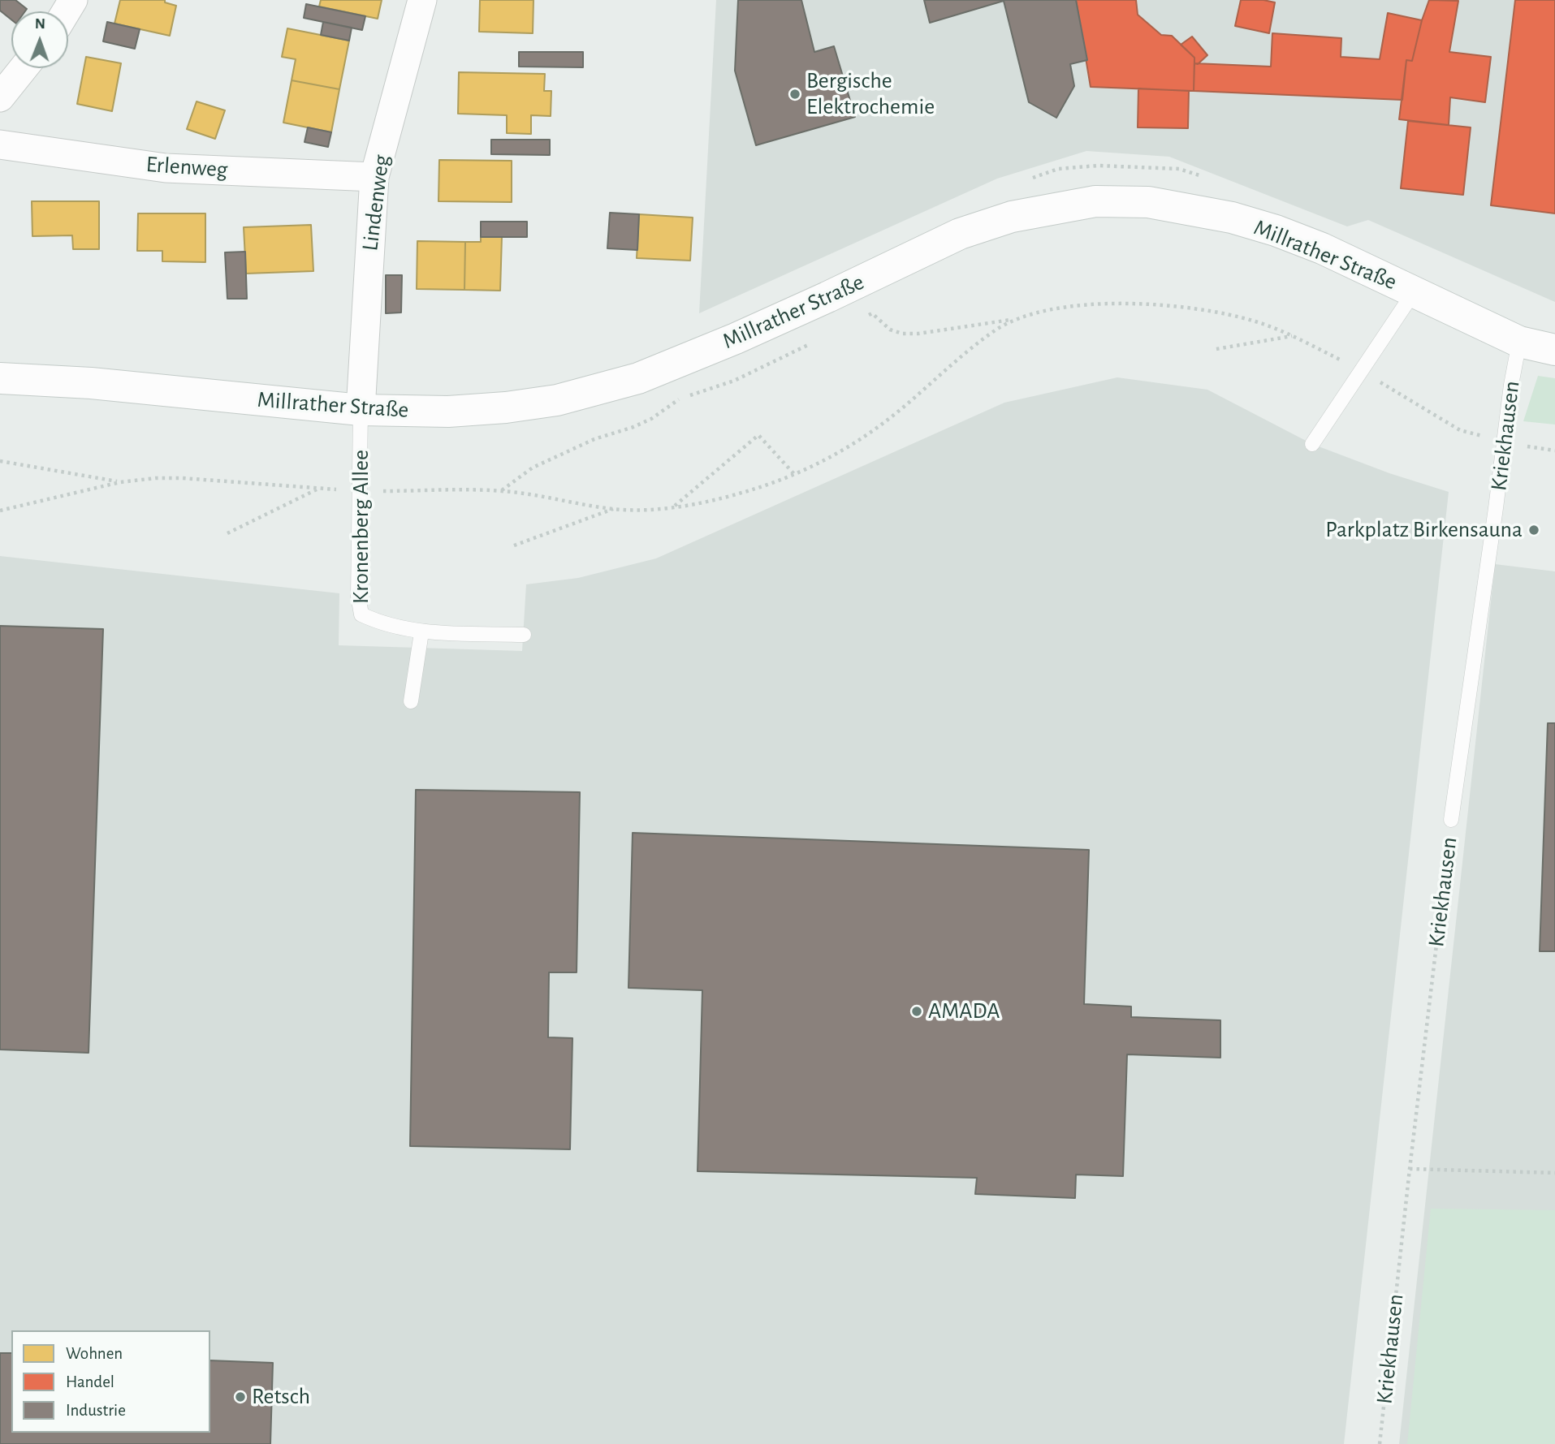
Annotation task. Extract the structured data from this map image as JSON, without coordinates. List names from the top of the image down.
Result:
{
  "streets": {
    "main road": ["Millrather Straße"],
    "street": ["Erlenweg", "Lindenweg"],
    "lane": ["Kriekhausen", "Kronenberg Allee"]
  },
  "crossings": [
    ["Erlenweg", "Lindenweg"],
    ["Lindenweg", "Millrather Straße"],
    ["Lindenweg", "Kronenberg Allee"],
    ["Millrather Straße", "Kriekhausen"],
    ["Millrather Straße", "Kronenberg Allee"]
  ],
  "places": [
    "Bergische Elektrochemie",
    "Parkplatz Birkensauna",
    "AMADA",
    "Retsch"
  ],
  "legend": ["Wohnen", "Handel", "Industrie"],
  "north": "top"
}
